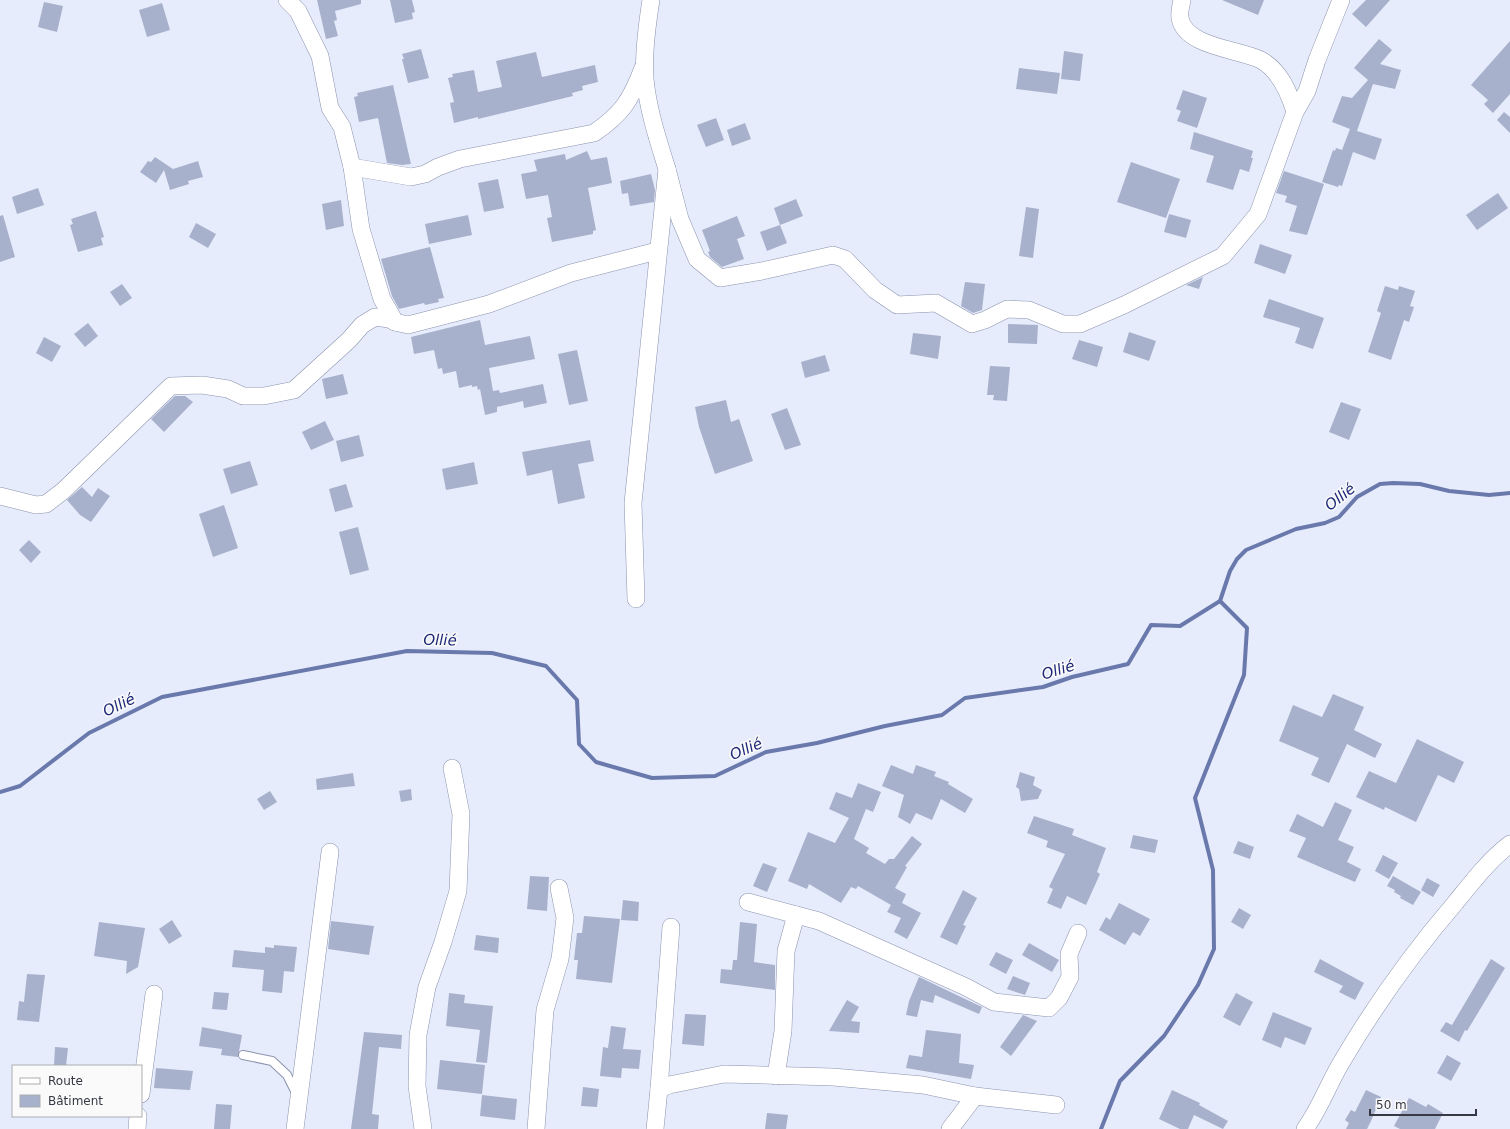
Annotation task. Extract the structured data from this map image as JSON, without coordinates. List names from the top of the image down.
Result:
{
  "water": ["Ollié"],
  "legend": ["Route", "Bâtiment"],
  "scale_bar": "50 m"
}
